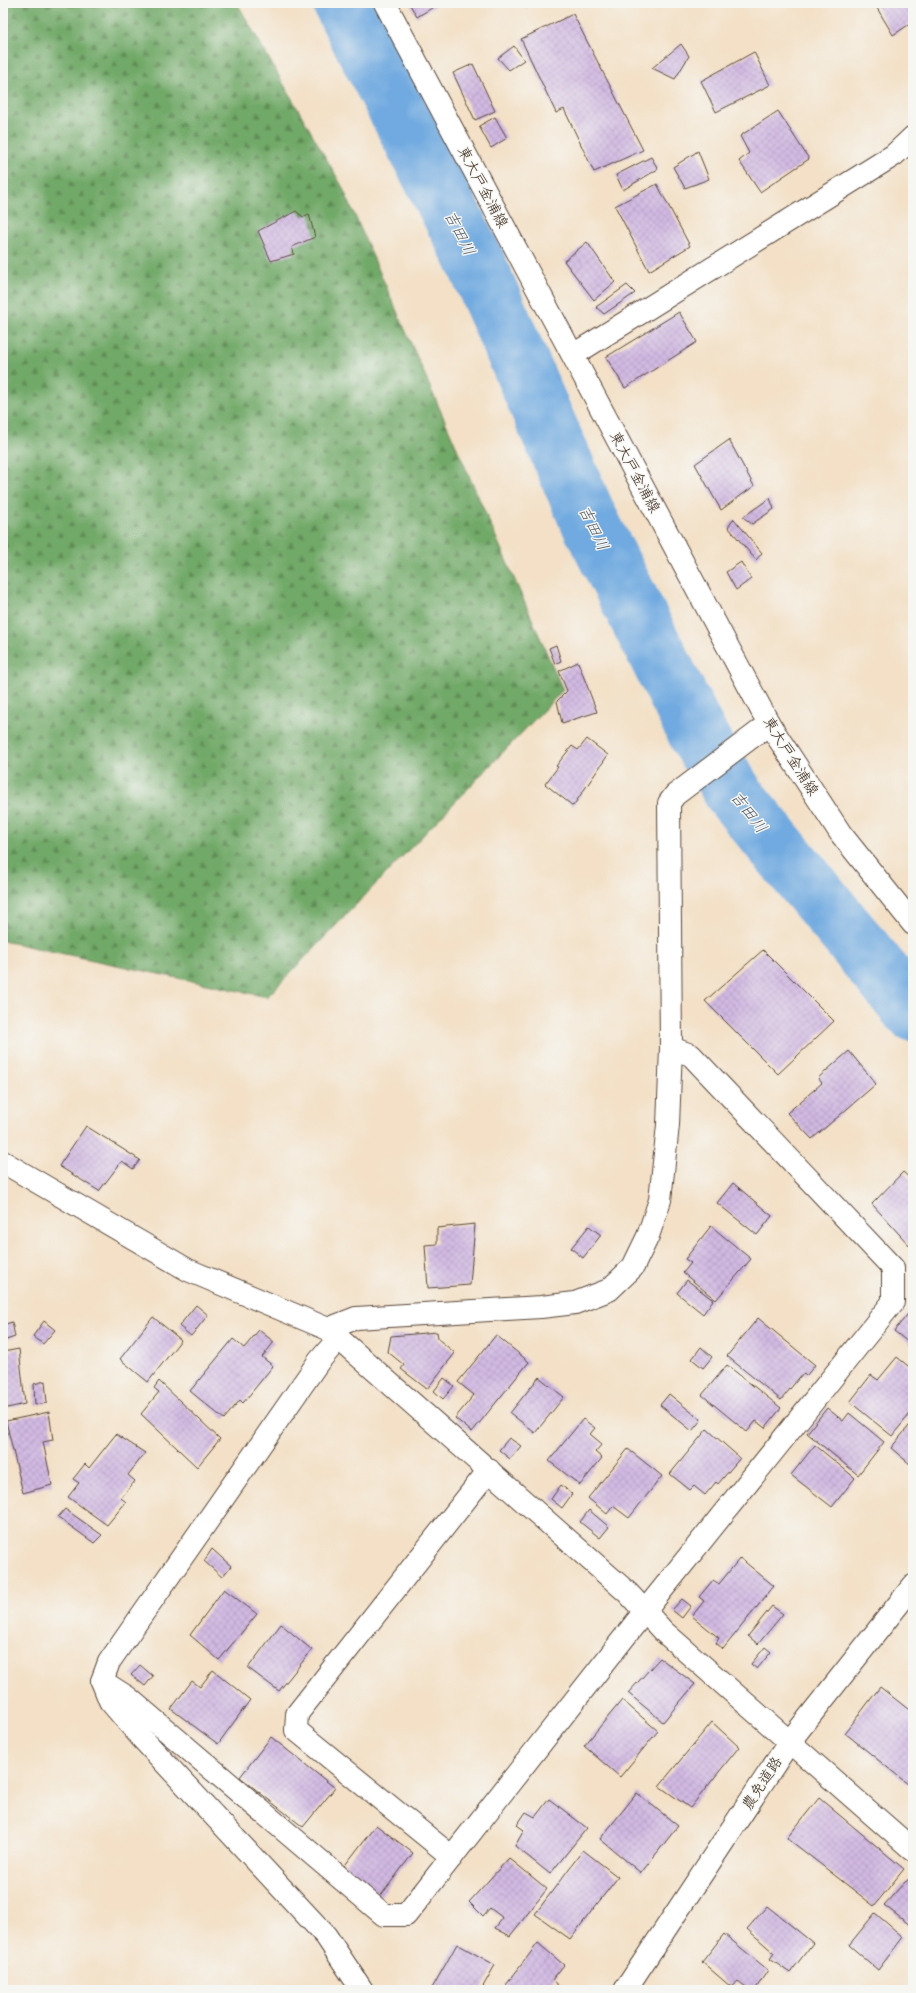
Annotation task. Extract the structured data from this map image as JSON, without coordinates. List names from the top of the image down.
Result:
{
  "streets": {
    "street": ["東大戸金浦線", "農免道路"]
  },
  "water": ["吉田川"]
}
